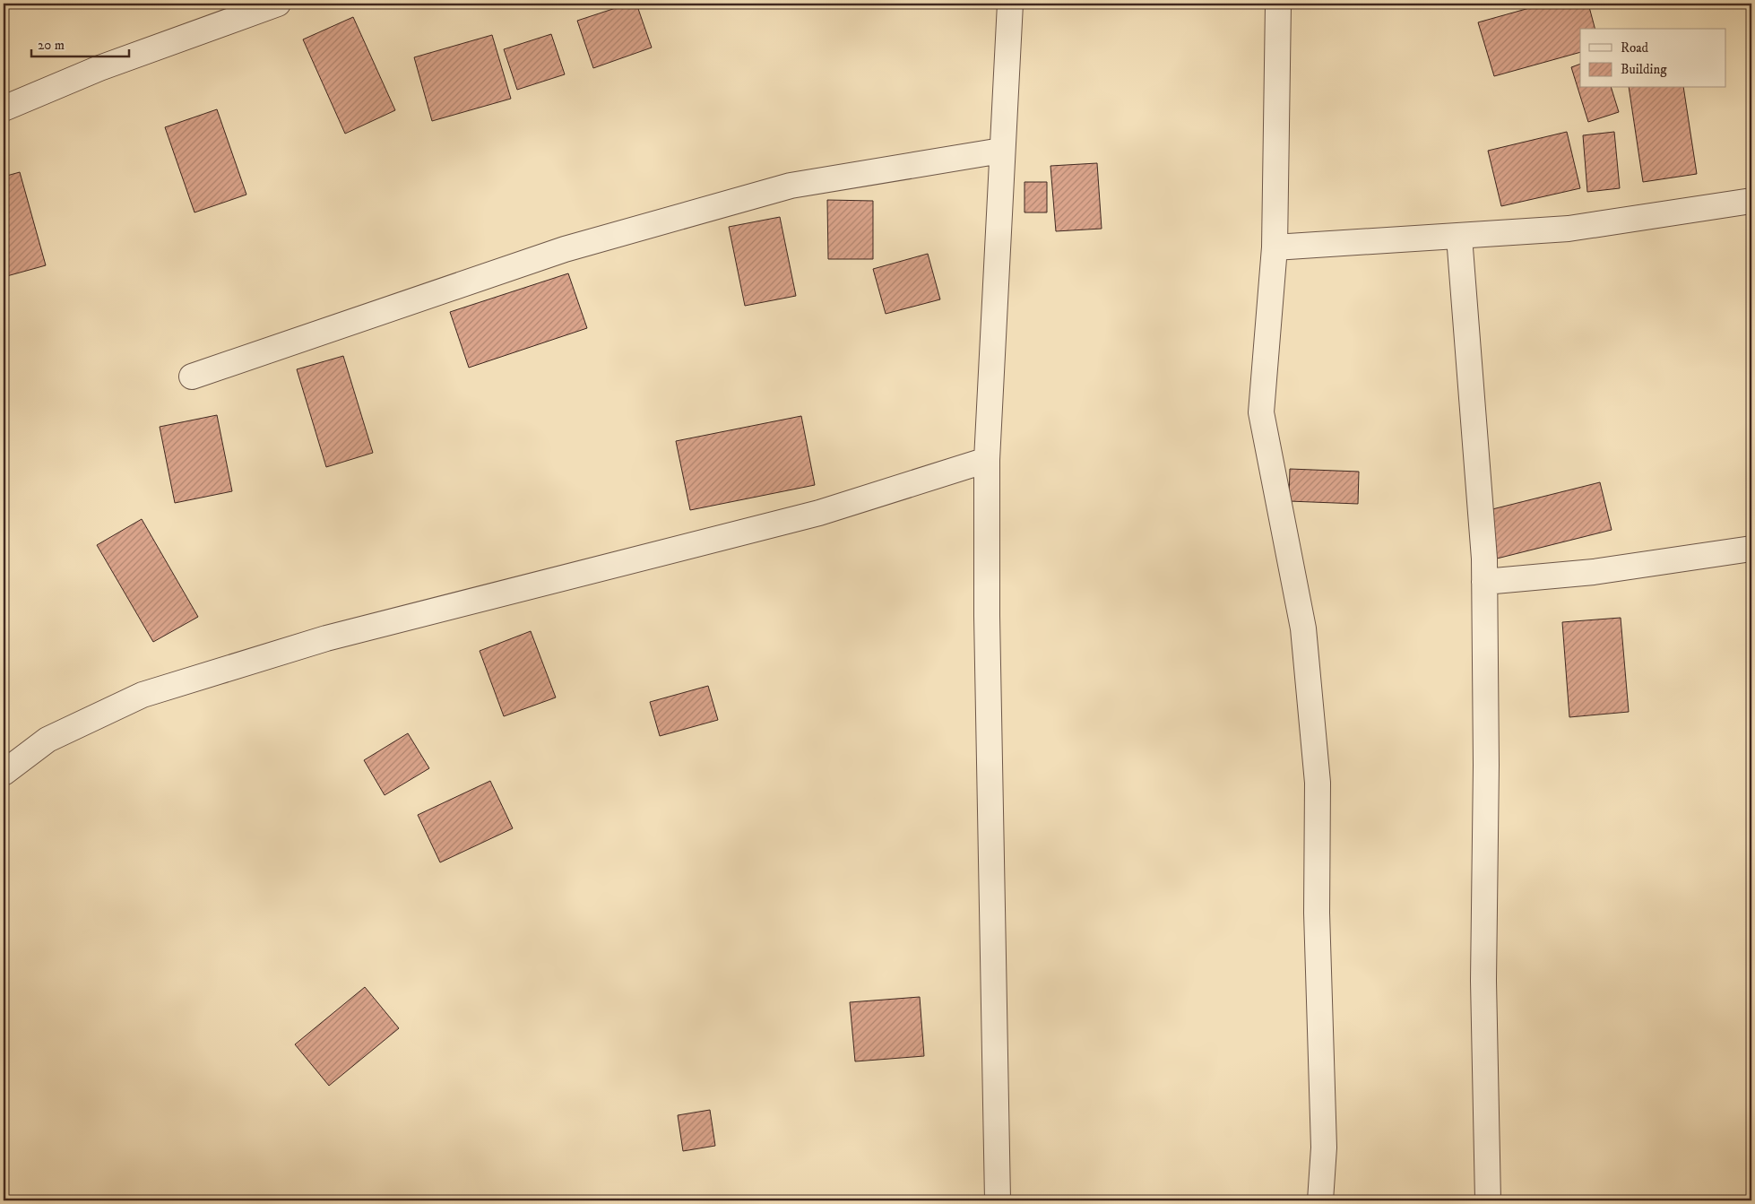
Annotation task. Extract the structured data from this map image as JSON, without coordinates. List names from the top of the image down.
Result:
{
  "legend": ["Road", "Building"],
  "scale_bar": "20 m"
}
